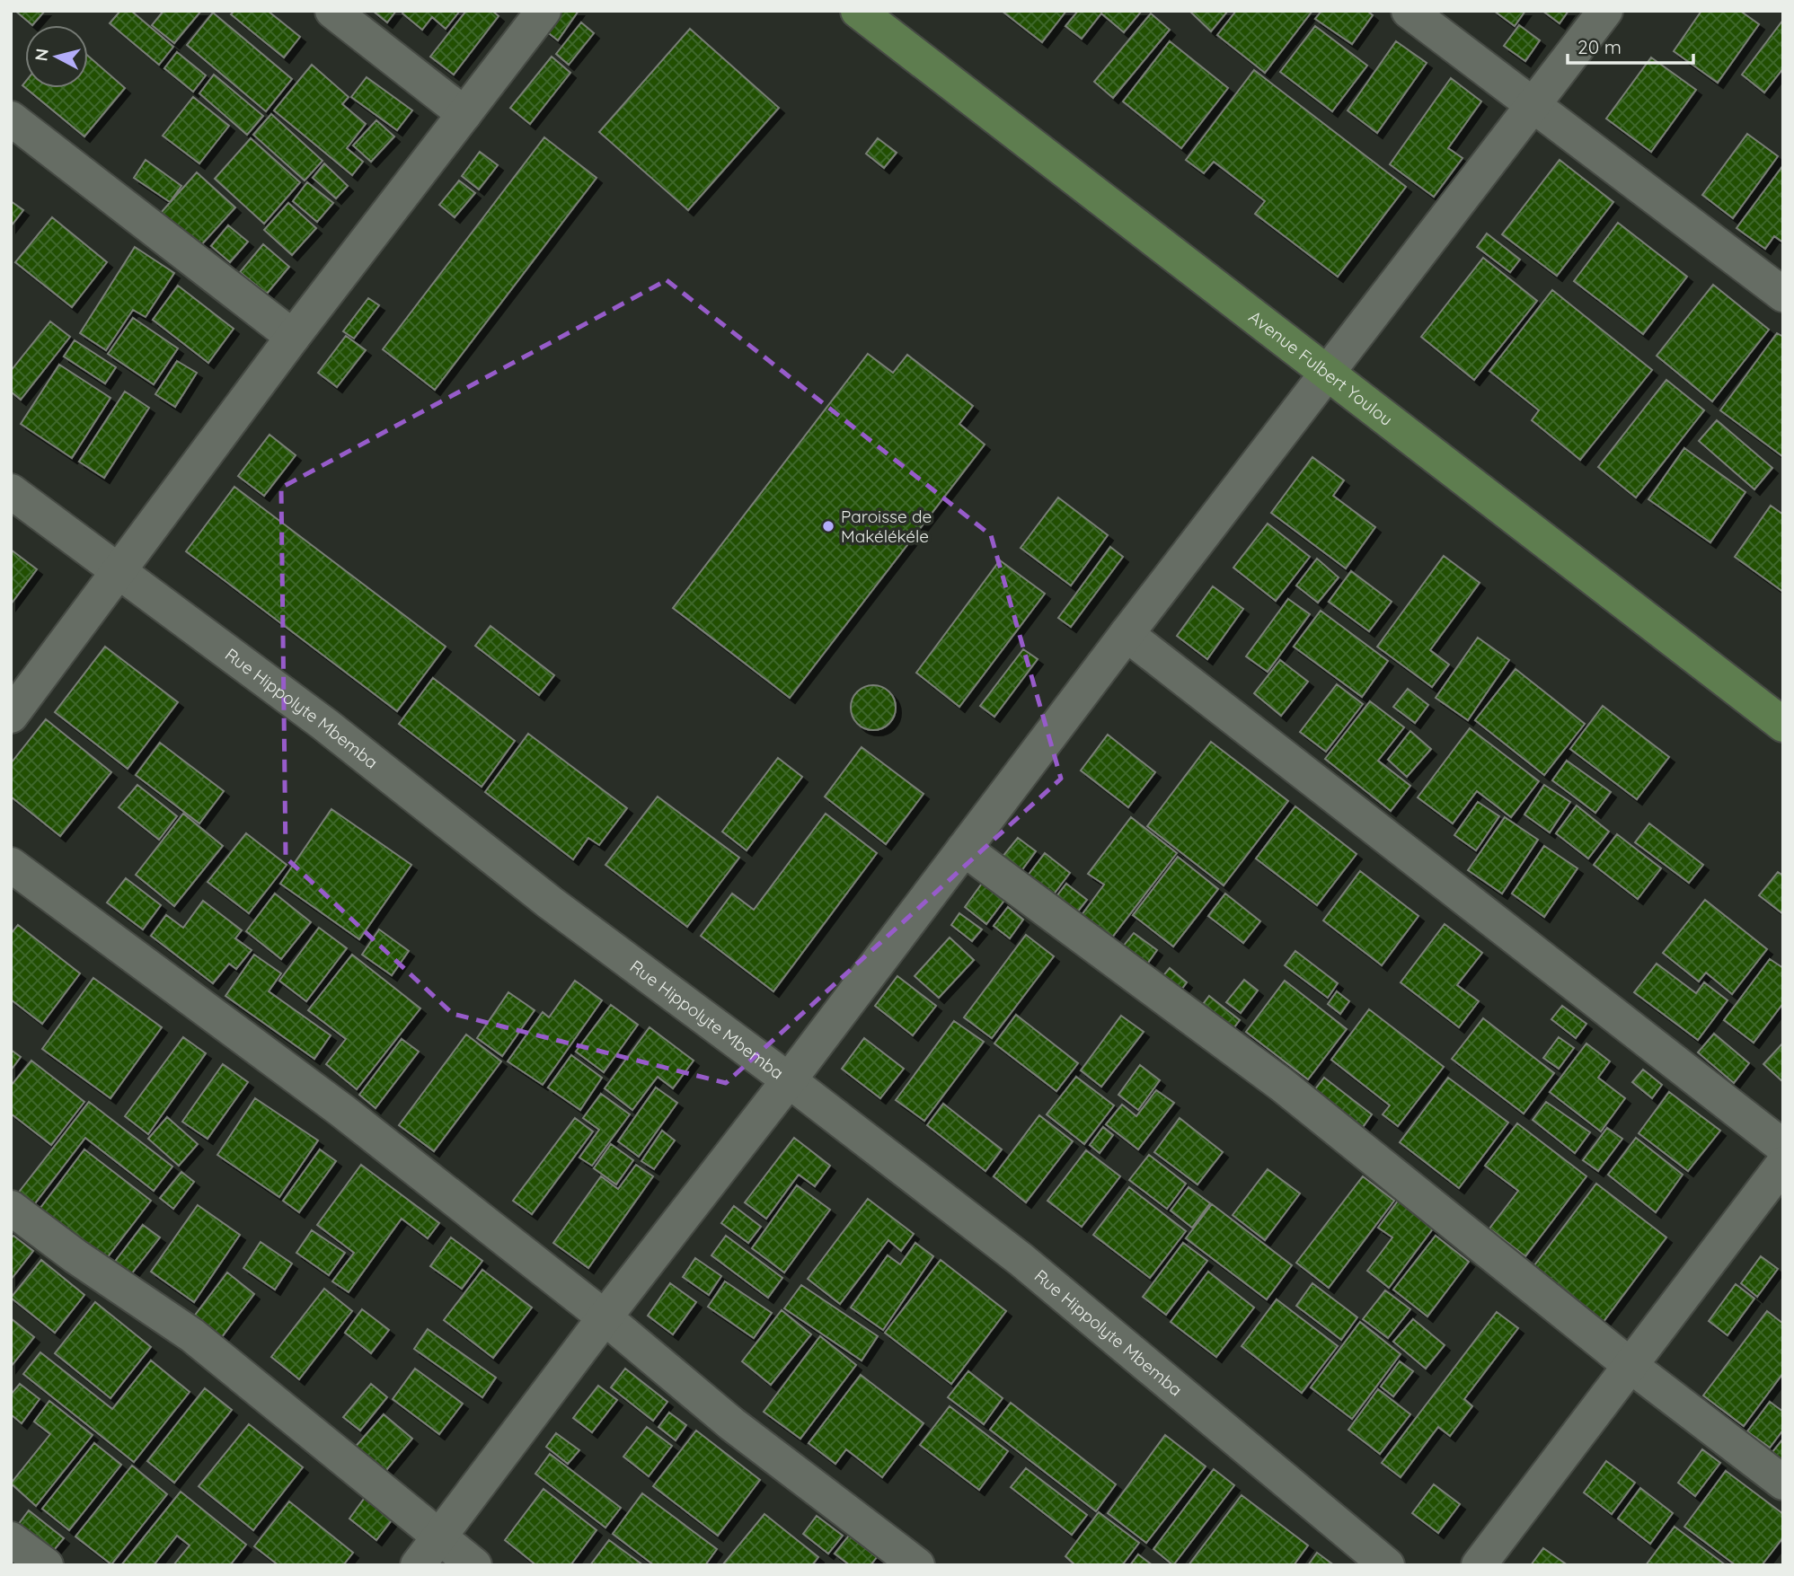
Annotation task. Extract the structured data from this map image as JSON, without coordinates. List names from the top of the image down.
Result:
{
  "streets": {
    "main road": ["Avenue Fulbert Youlou"],
    "street": ["Rue Hippolyte Mbemba"]
  },
  "places": ["Paroisse de Makélékéle"],
  "scale_bar": "20 m",
  "north": "left"
}
